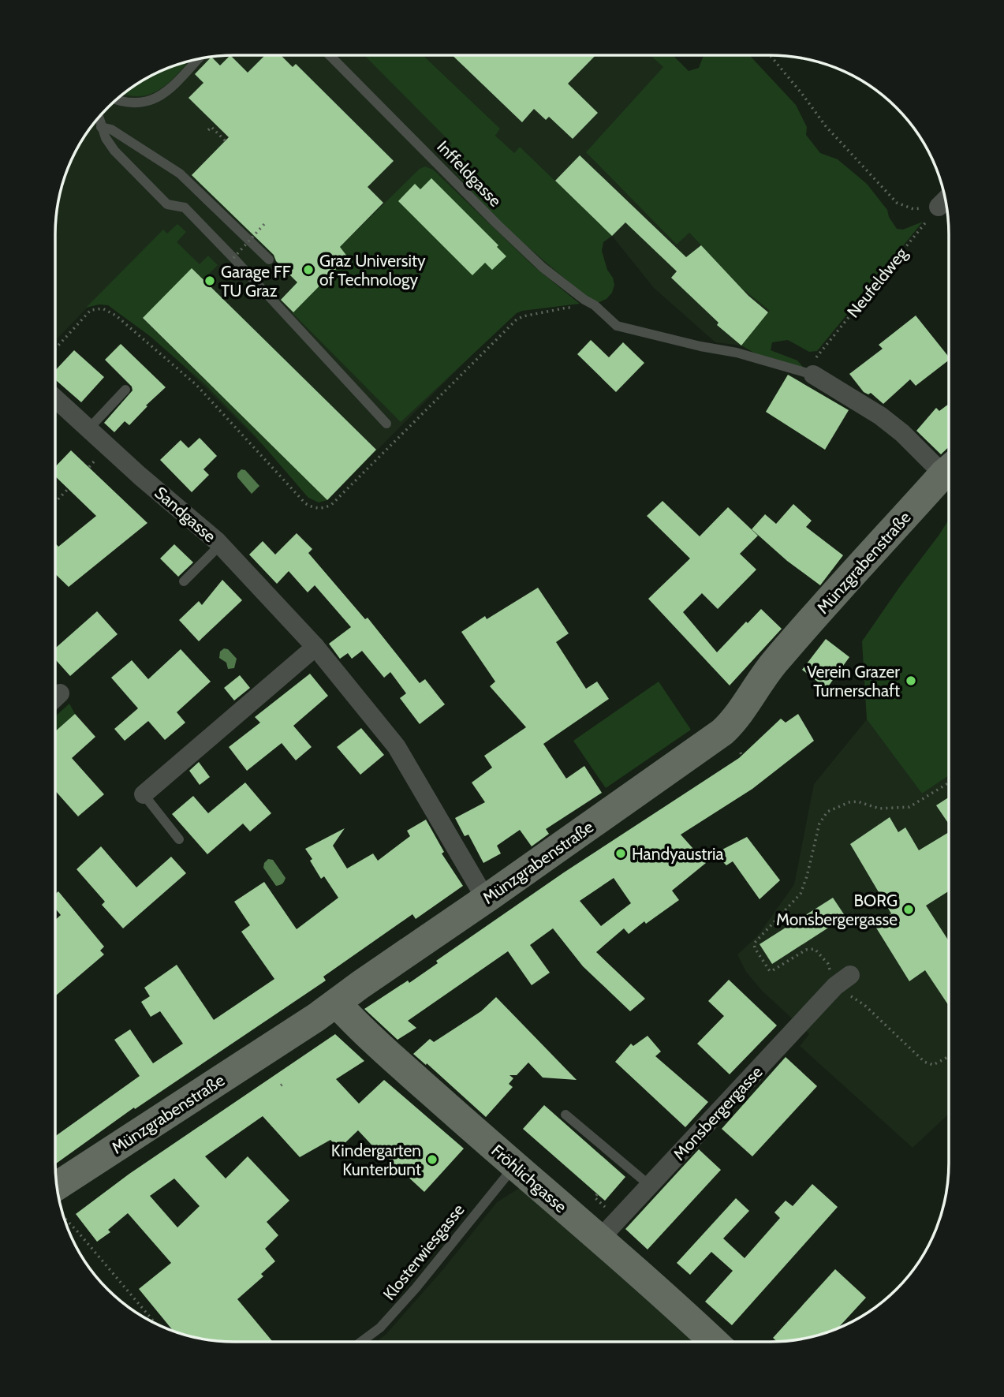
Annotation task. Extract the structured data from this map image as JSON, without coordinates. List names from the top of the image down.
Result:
{
  "streets": {
    "main road": ["Münzgrabenstraße", "Fröhlichgasse"],
    "street": ["Sandgasse", "Monsbergergasse"],
    "lane": ["Inffeldgasse", "Klosterwiesgasse"],
    "path": ["Neufeldweg"]
  },
  "crossings": [
    ["Sandgasse", "Münzgrabenstraße"],
    ["Münzgrabenstraße", "Fröhlichgasse"],
    ["Monsbergergasse", "Fröhlichgasse"],
    ["Fröhlichgasse", "Klosterwiesgasse"]
  ],
  "places": [
    "Graz University of Technology",
    "Garage FF TU Graz",
    "Verein Grazer Turnerschaft",
    "Handyaustria",
    "BORG Monsbergergasse",
    "Kindergarten Kunterbunt"
  ]
}
